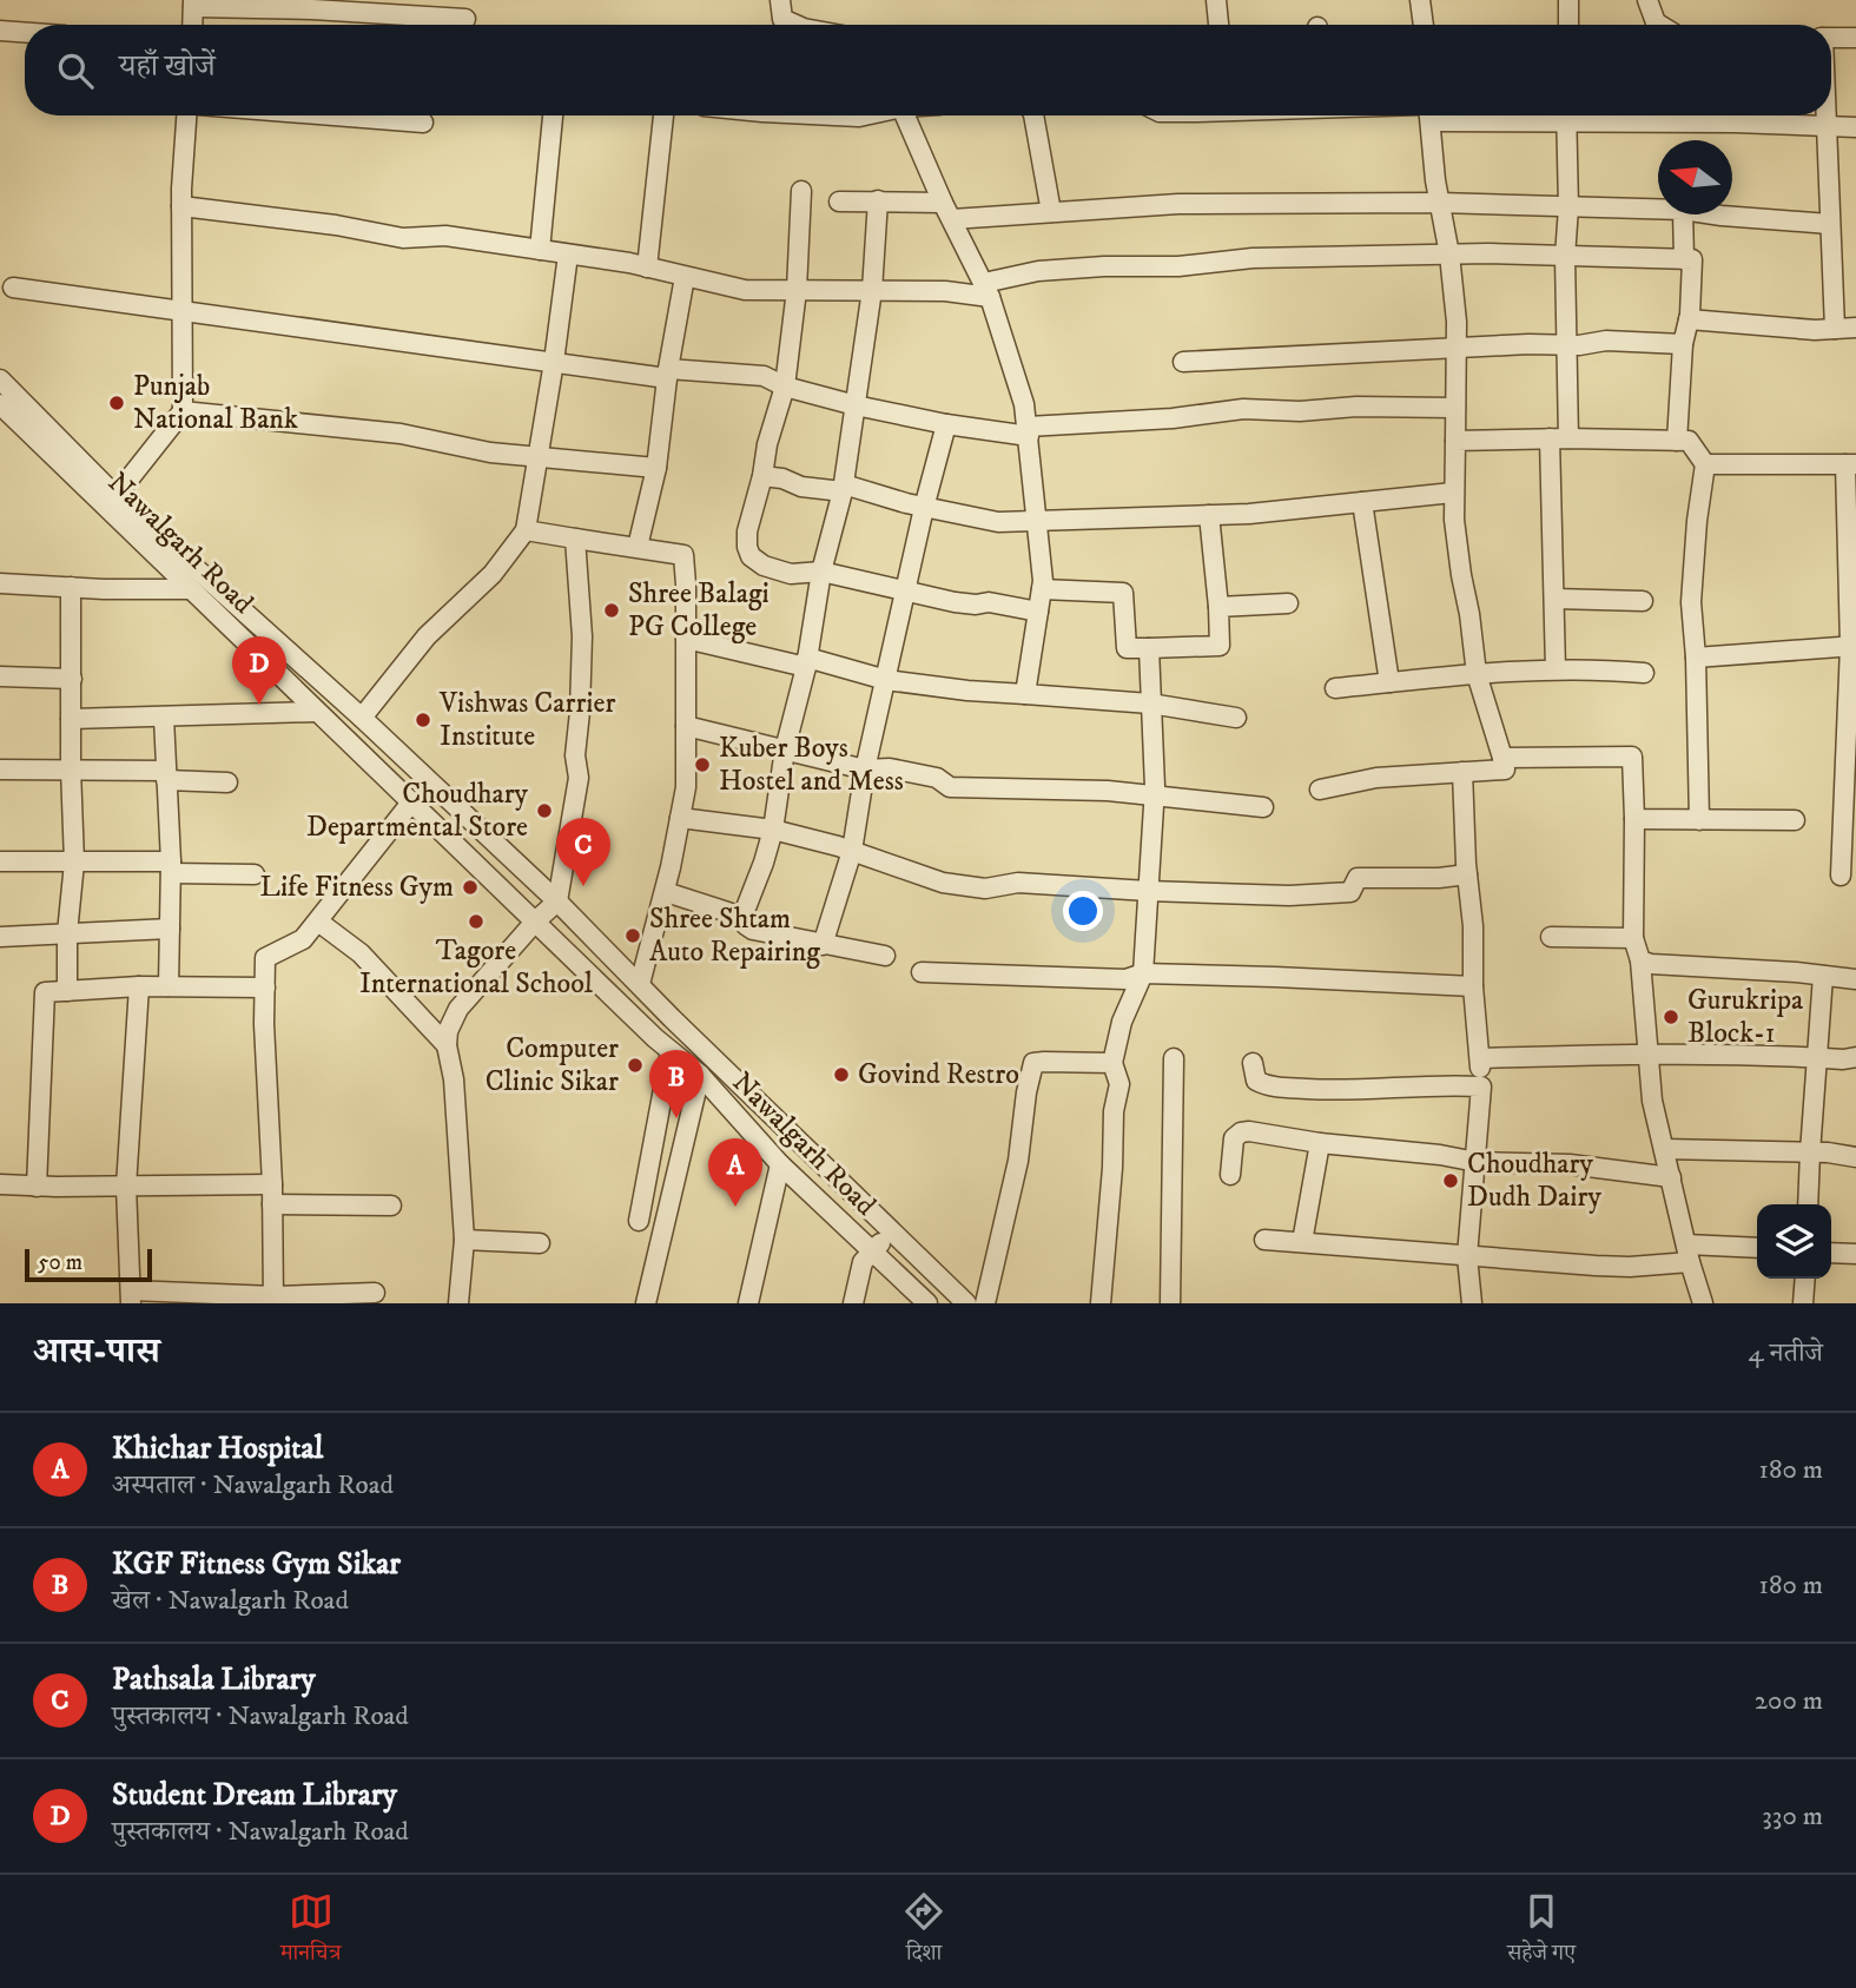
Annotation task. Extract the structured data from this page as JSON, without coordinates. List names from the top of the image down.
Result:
{
  "streets": {
    "street": ["Nawalgarh Road"]
  },
  "places": [
    "Punjab National Bank",
    "Shree Balagi PG College",
    "Vishwas Carrier Institute",
    "Kuber Boys Hostel and Mess",
    "Choudhary Departmental Store",
    "Life Fitness Gym",
    "Tagore International School",
    "Shree Shtam Auto Repairing",
    "Gurukripa Block-1",
    "Computer Clinic Sikar",
    "Govind Restro",
    "Choudhary Dudh Dairy"
  ],
  "scale_bar": "50 m",
  "north": "left",
  "page": {
    "search": "यहाँ खोजें",
    "pins": [
      "D",
      "C",
      "B",
      "A"
    ],
    "scale": "50 m",
    "heading": ["आस-पास", "4 नतीजे"],
    "list": [
      {
        "mark": "A",
        "name": "Khichar Hospital",
        "note": "अस्पताल · Nawalgarh Road",
        "value": "180 m"
      },
      {
        "mark": "B",
        "name": "KGF Fitness Gym Sikar",
        "note": "खेल · Nawalgarh Road",
        "value": "180 m"
      },
      {
        "mark": "C",
        "name": "Pathsala Library",
        "note": "पुस्तकालय · Nawalgarh Road",
        "value": "200 m"
      },
      {
        "mark": "D",
        "name": "Student Dream Library",
        "note": "पुस्तकालय · Nawalgarh Road",
        "value": "330 m"
      }
    ],
    "nav": ["मानचित्र", "दिशा", "सहेजे गए"]
  }
}
